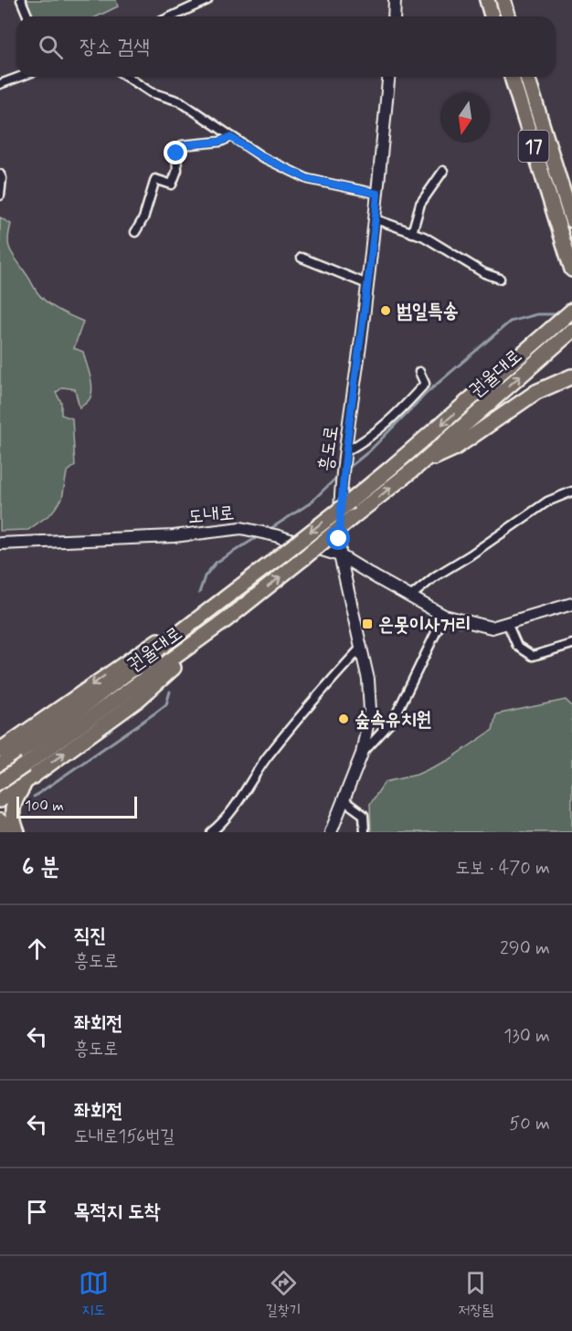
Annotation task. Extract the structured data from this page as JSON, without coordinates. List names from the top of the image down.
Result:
{
  "streets": {
    "highway": ["17", "권율대로"],
    "street": ["흥도로", "도내로"]
  },
  "crossings": [
    ["흥도로", "도내로"]
  ],
  "places": {
    "other": ["범일특송", "숲속유치원"],
    "transit": ["은못이사거리"]
  },
  "scale_bar": "100 m",
  "north": "bottom",
  "page": {
    "search": "장소 검색",
    "scale": "100 m",
    "heading": ["6 분", "도보 · 470 m"],
    "list": [
      ["직진", "흥도로", "290 m"],
      ["좌회전", "흥도로", "130 m"],
      ["좌회전", "도내로156번길", "50 m"],
      "목적지 도착"
    ],
    "nav": ["지도", "길찾기", "저장됨"]
  }
}
